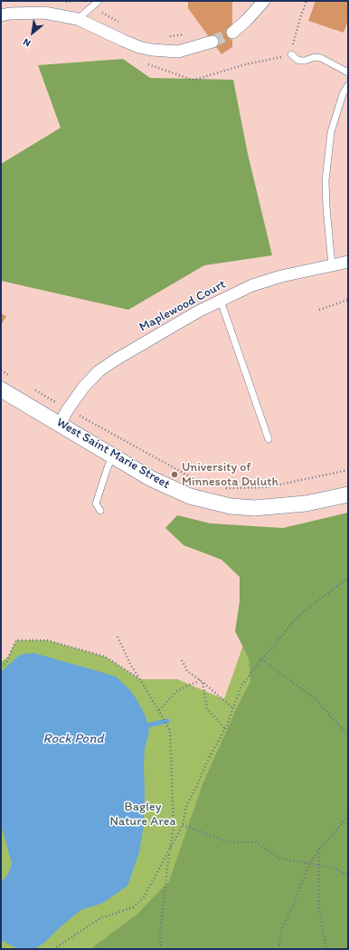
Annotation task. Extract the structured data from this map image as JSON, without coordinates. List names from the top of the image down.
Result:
{
  "streets": {
    "street": ["Maplewood Court", "West Saint Marie Street"]
  },
  "crossings": [
    ["Maplewood Court", "West Saint Marie Street"]
  ],
  "water": ["Rock Pond"],
  "parks": ["Bagley Nature Area"],
  "places": ["University of Minnesota Duluth"],
  "north": "bottom left"
}
